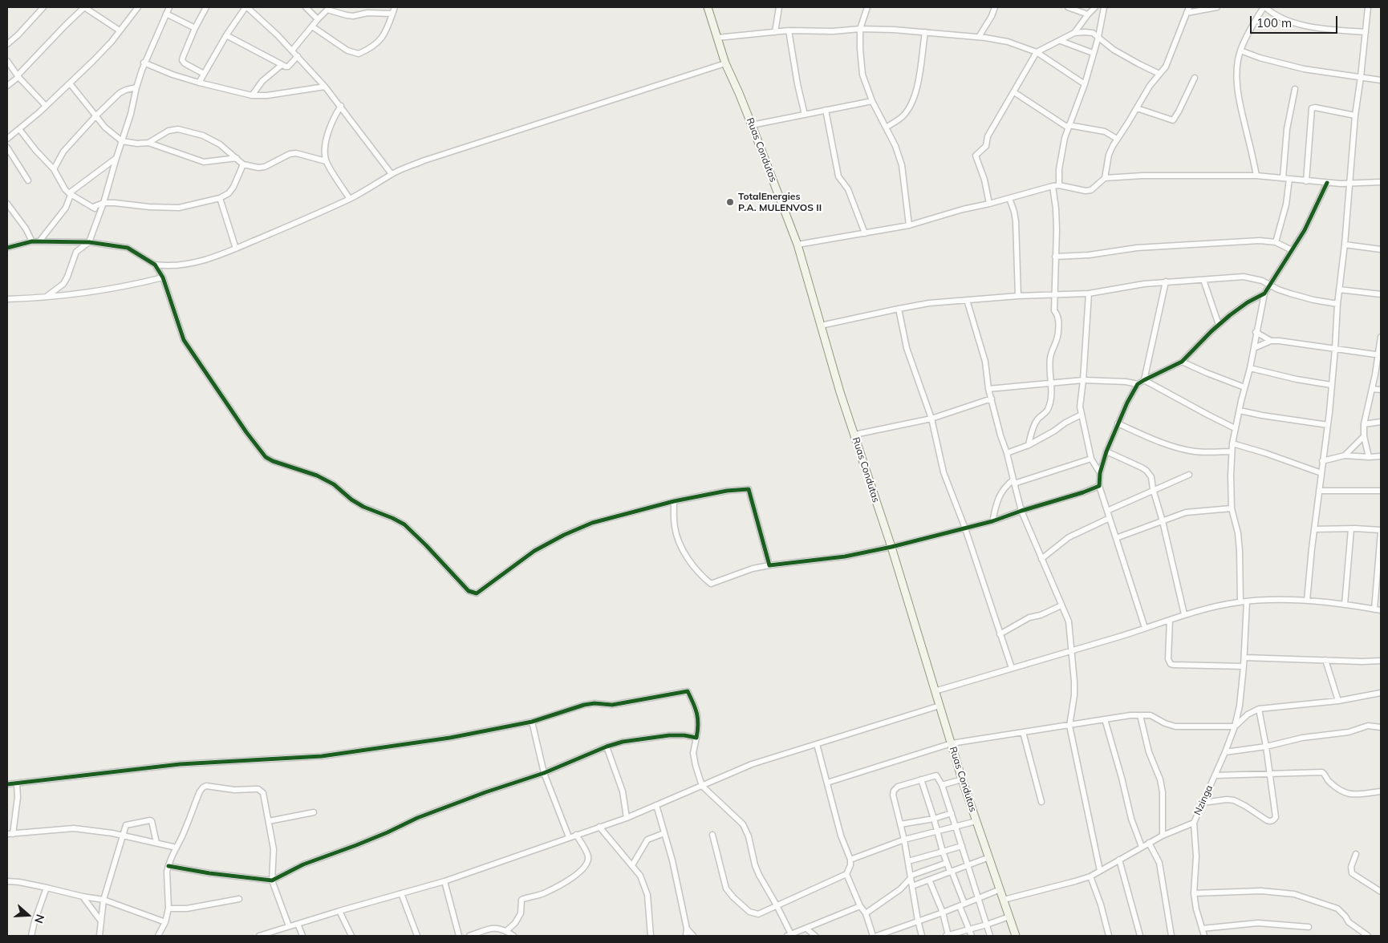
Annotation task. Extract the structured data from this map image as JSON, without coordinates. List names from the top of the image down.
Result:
{
  "streets": {
    "street": ["Ruas Condutas", "Nzinga"]
  },
  "crossings": [
    ["Ruas Condutas", "Nzinga"]
  ],
  "places": ["TotalEnergies P.A. MULENVOS II"],
  "scale_bar": "100 m",
  "north": "right"
}
